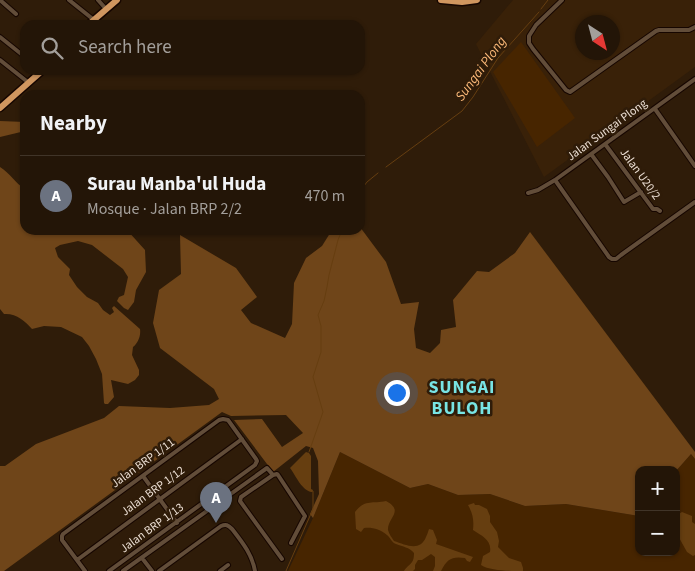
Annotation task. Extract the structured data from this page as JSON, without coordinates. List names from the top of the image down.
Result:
{
  "streets": {
    "street": [
      "Jalan Sungai Plong",
      "Jalan U20/2",
      "Jalan BRP 1/11",
      "Jalan BRP 1/12",
      "Jalan BRP 1/13"
    ]
  },
  "crossings": [
    ["Jalan Sungai Plong", "Jalan U20/2"],
    ["Jalan BRP 1/11", "Jalan BRP 1/12"],
    ["Jalan BRP 1/11", "Jalan BRP 1/13"]
  ],
  "districts": ["SUNGAI BULOH"],
  "water": ["Sungai Plong"],
  "north": "bottom right",
  "page": {
    "search": "Search here",
    "heading": "Nearby",
    "list": [
      {
        "mark": "A",
        "name": "Surau Manba'ul Huda",
        "note": "Mosque · Jalan BRP 2/2",
        "value": "470 m"
      }
    ],
    "map_buttons": ["+", "−"],
    "pins": "A"
  }
}
